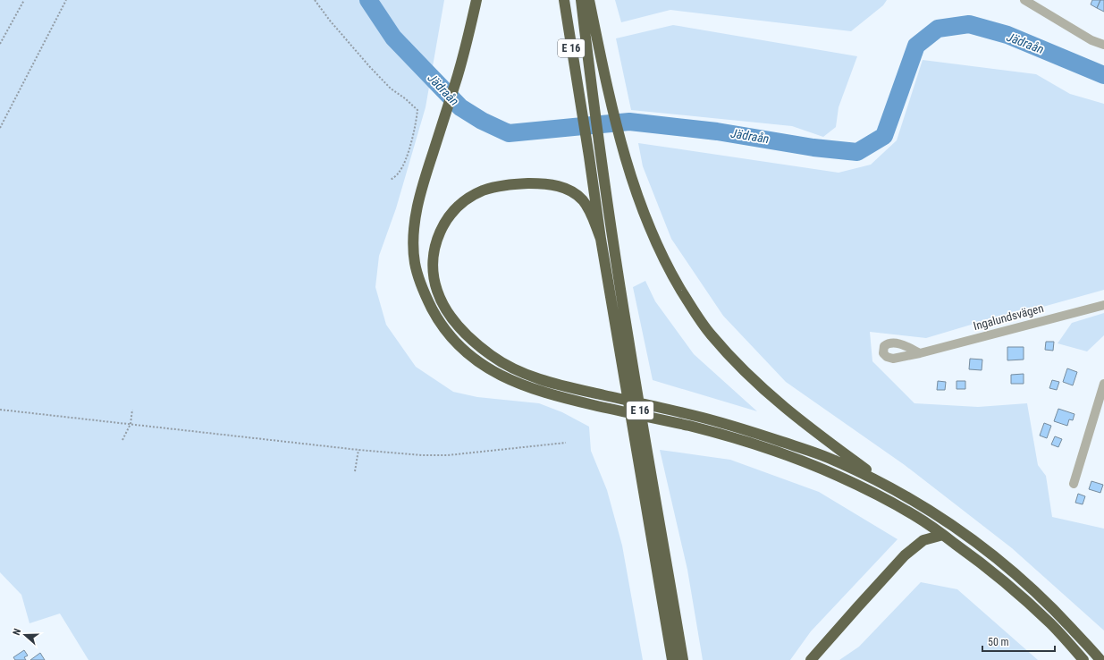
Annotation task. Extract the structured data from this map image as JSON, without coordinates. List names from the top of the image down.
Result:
{
  "streets": {
    "highway": ["E 16"],
    "street": ["Ingalundsvägen"]
  },
  "water": ["Jädraån"],
  "scale_bar": "50 m",
  "north": "left"
}
